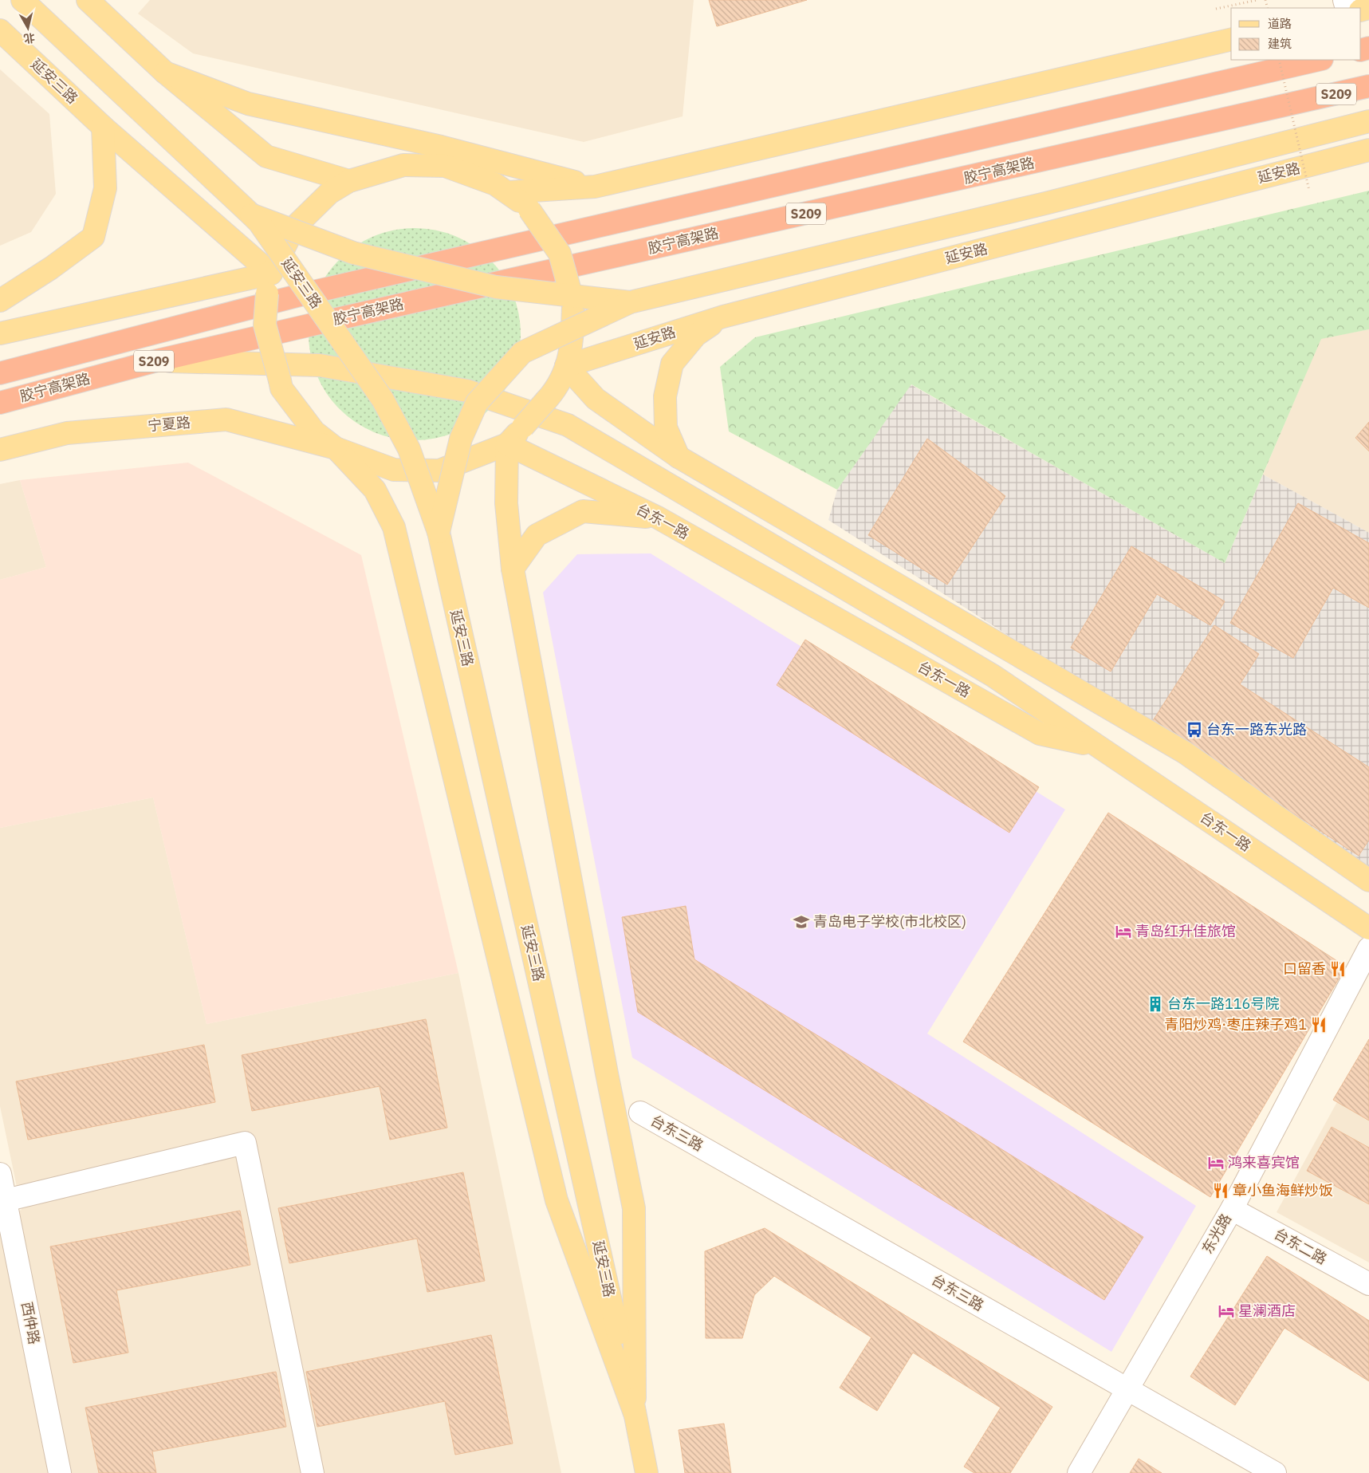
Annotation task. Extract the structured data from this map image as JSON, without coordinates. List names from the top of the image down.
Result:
{
  "streets": {
    "highway": ["S209", "胶宁高架路"],
    "main road": [
      "延安三路",
      "延安路",
      "宁夏路",
      "台东一路"
    ],
    "street": [
      "台东三路",
      "东光路",
      "台东二路",
      "西仲路"
    ]
  },
  "crossings": [
    ["延安三路", "宁夏路"],
    ["延安三路", "台东一路"],
    ["台东三路", "东光路"],
    ["东光路", "台东二路"]
  ],
  "places": {
    "bus stop": ["台东一路东光路"],
    "school or university": ["青岛电子学校(市北校区)"],
    "hotel": ["青岛红升佳旅馆", "鸿来喜宾馆", "星澜酒店"],
    "restaurant": ["口留香", "青阳炒鸡·枣庄辣子鸡1", "章小鱼海鲜炒饭"],
    "building": ["台东一路116号院"]
  },
  "legend": ["道路", "建筑"],
  "north": "bottom"
}
